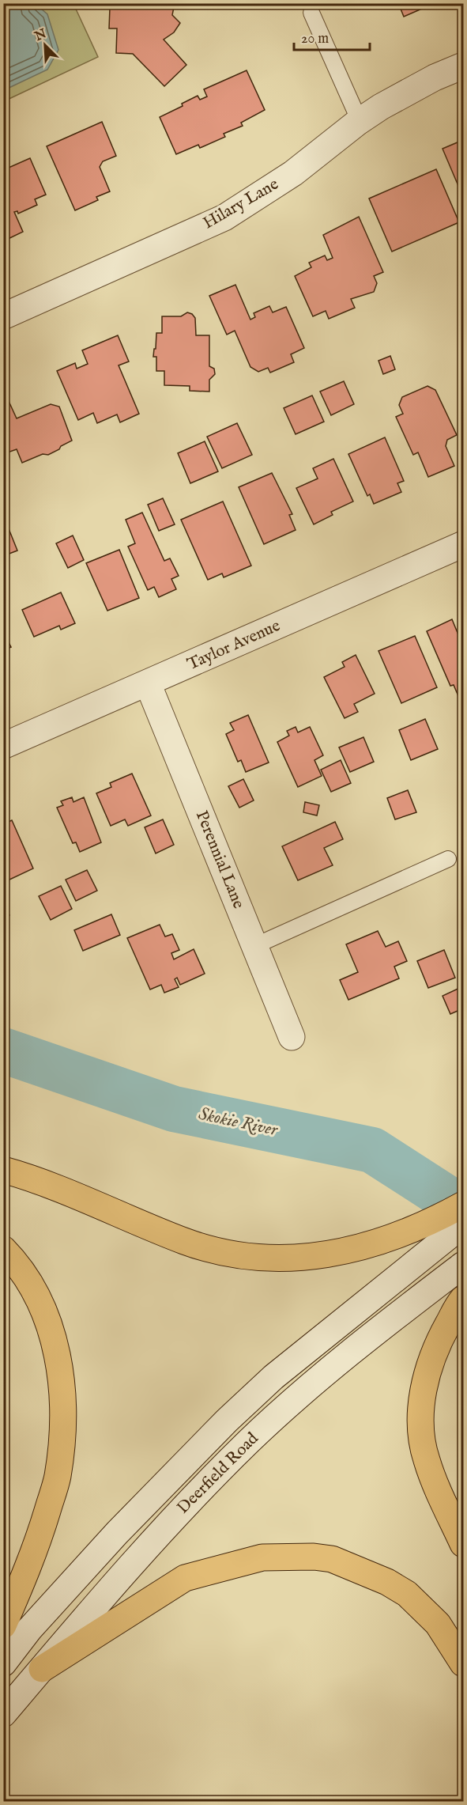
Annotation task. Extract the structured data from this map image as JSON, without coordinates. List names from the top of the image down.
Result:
{
  "streets": {
    "street": [
      "Hilary Lane",
      "Taylor Avenue",
      "Perennial Lane",
      "Deerfield Road"
    ]
  },
  "crossings": [
    ["Taylor Avenue", "Perennial Lane"]
  ],
  "water": ["Skokie River"],
  "scale_bar": "20 m",
  "north": "top left"
}
